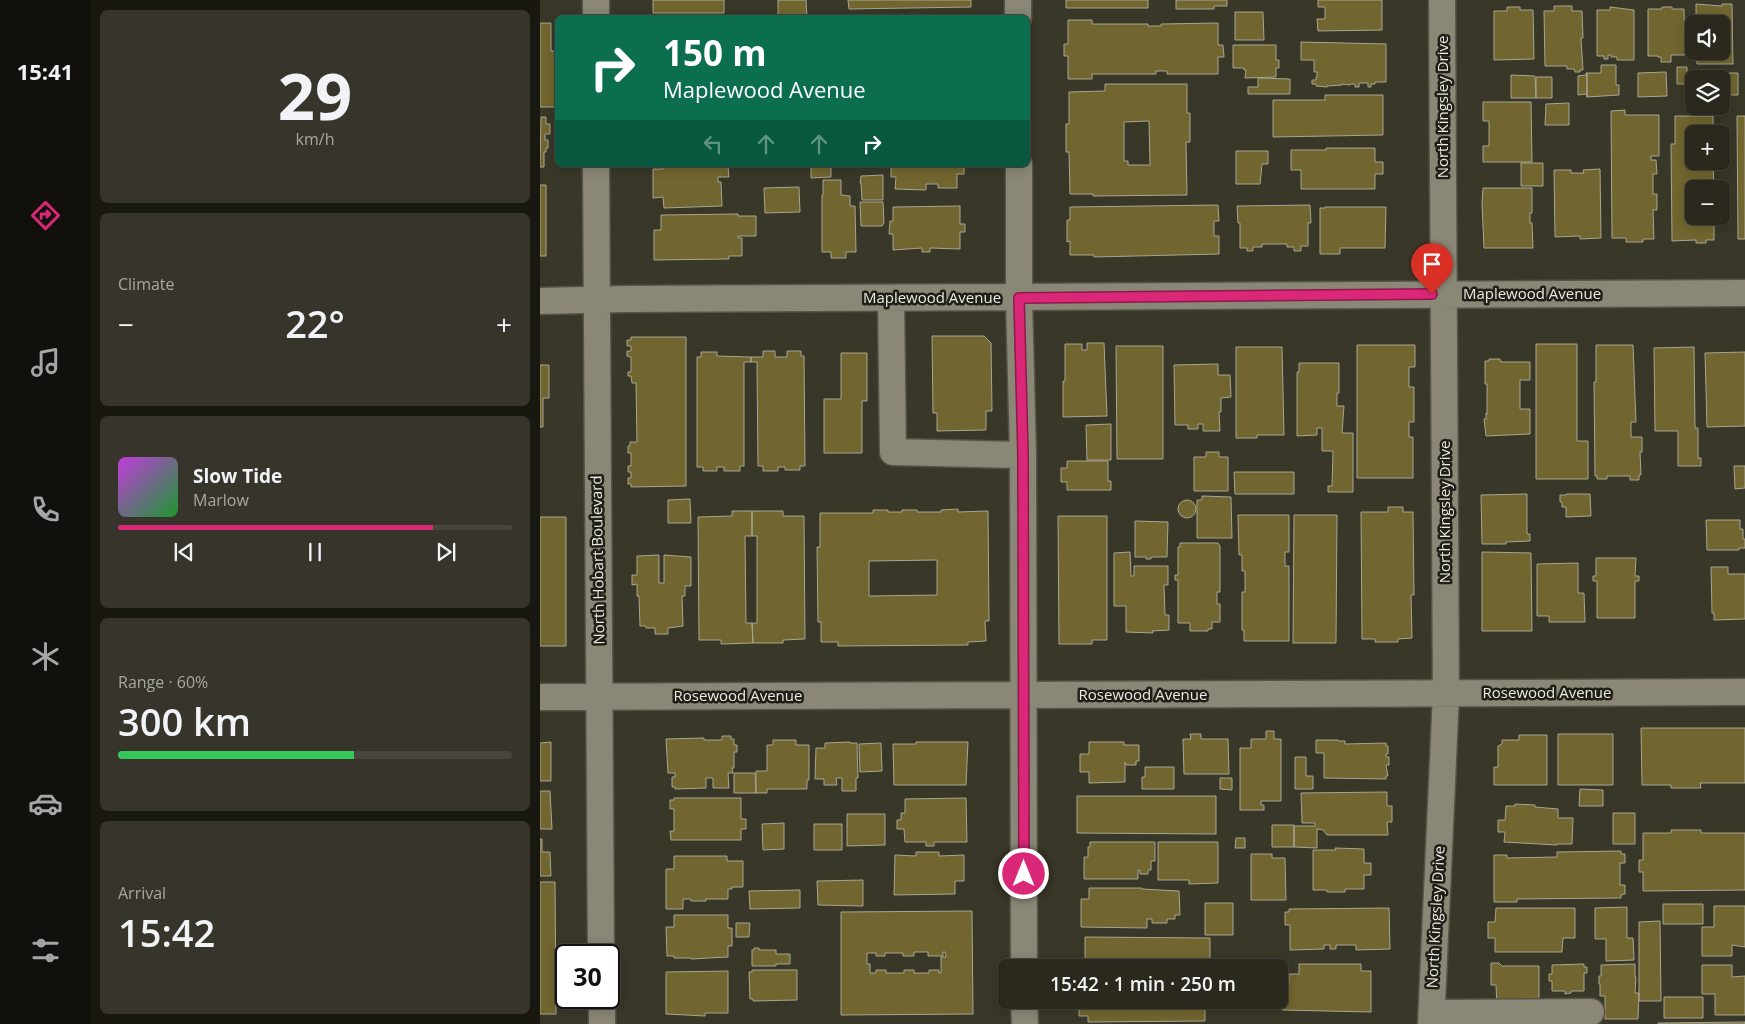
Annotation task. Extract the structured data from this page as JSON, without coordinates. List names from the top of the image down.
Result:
{
  "streets": {
    "street": [
      "North Kingsley Drive",
      "Maplewood Avenue",
      "North Hobart Boulevard",
      "Rosewood Avenue"
    ]
  },
  "crossings": [
    ["North Kingsley Drive", "Maplewood Avenue"],
    ["North Kingsley Drive", "Rosewood Avenue"],
    ["Maplewood Avenue", "North Hobart Boulevard"],
    ["North Hobart Boulevard", "Rosewood Avenue"]
  ],
  "page": {
    "tabs": "15:41",
    "tile": [
      ["29", "km/h"],
      "Climate",
      ["Range · 60%", "300 km"],
      ["Arrival", "15:42"]
    ],
    "map_buttons": ["+", "−"],
    "turn": ["150 m", "Maplewood Avenue"],
    "heat": ["−", "22°", "+"],
    "song": ["Slow Tide", "Marlow"],
    "limit": "30",
    "trip": "15:42 · 1 min · 250 m"
  }
}
